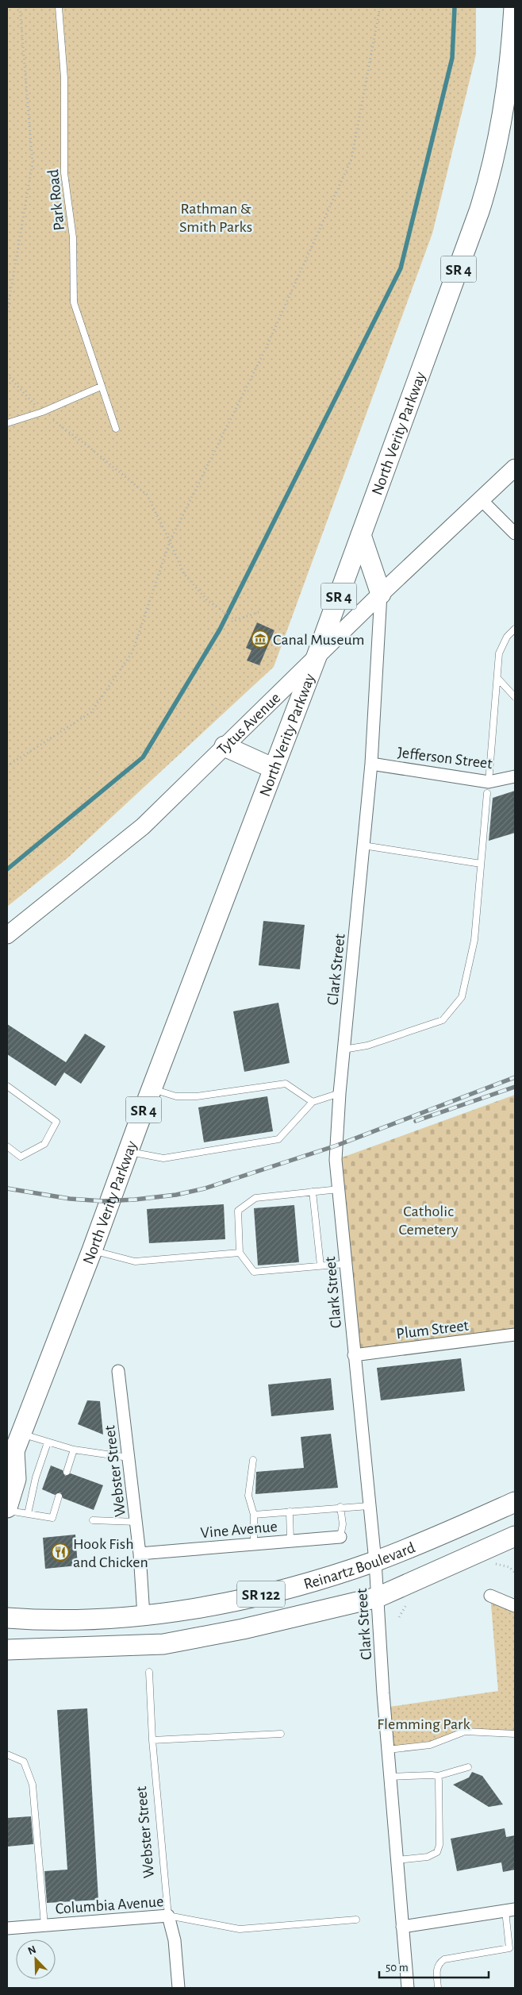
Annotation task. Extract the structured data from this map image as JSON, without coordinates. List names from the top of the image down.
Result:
{
  "streets": {
    "main road": [
      "SR 4",
      "North Verity Parkway",
      "Reinartz Boulevard",
      "SR 122"
    ],
    "street": [
      "Tytus Avenue",
      "Jefferson Street",
      "Clark Street",
      "Plum Street",
      "Webster Street",
      "Vine Avenue",
      "Columbia Avenue"
    ],
    "lane": ["Park Road"]
  },
  "crossings": [
    ["North Verity Parkway", "Tytus Avenue"],
    ["Tytus Avenue", "Clark Street"],
    ["Jefferson Street", "Clark Street"],
    ["Clark Street", "Plum Street"],
    ["Clark Street", "Reinartz Boulevard"],
    ["Webster Street", "Vine Avenue"],
    ["Webster Street", "Reinartz Boulevard"],
    ["Webster Street", "Columbia Avenue"]
  ],
  "parks": ["Rathman & Smith Parks", "Catholic Cemetery", "Flemming Park"],
  "places": {
    "museum": ["Canal Museum"],
    "restaurant": ["Hook Fish and Chicken"]
  },
  "scale_bar": "50 m",
  "north": "top left"
}
